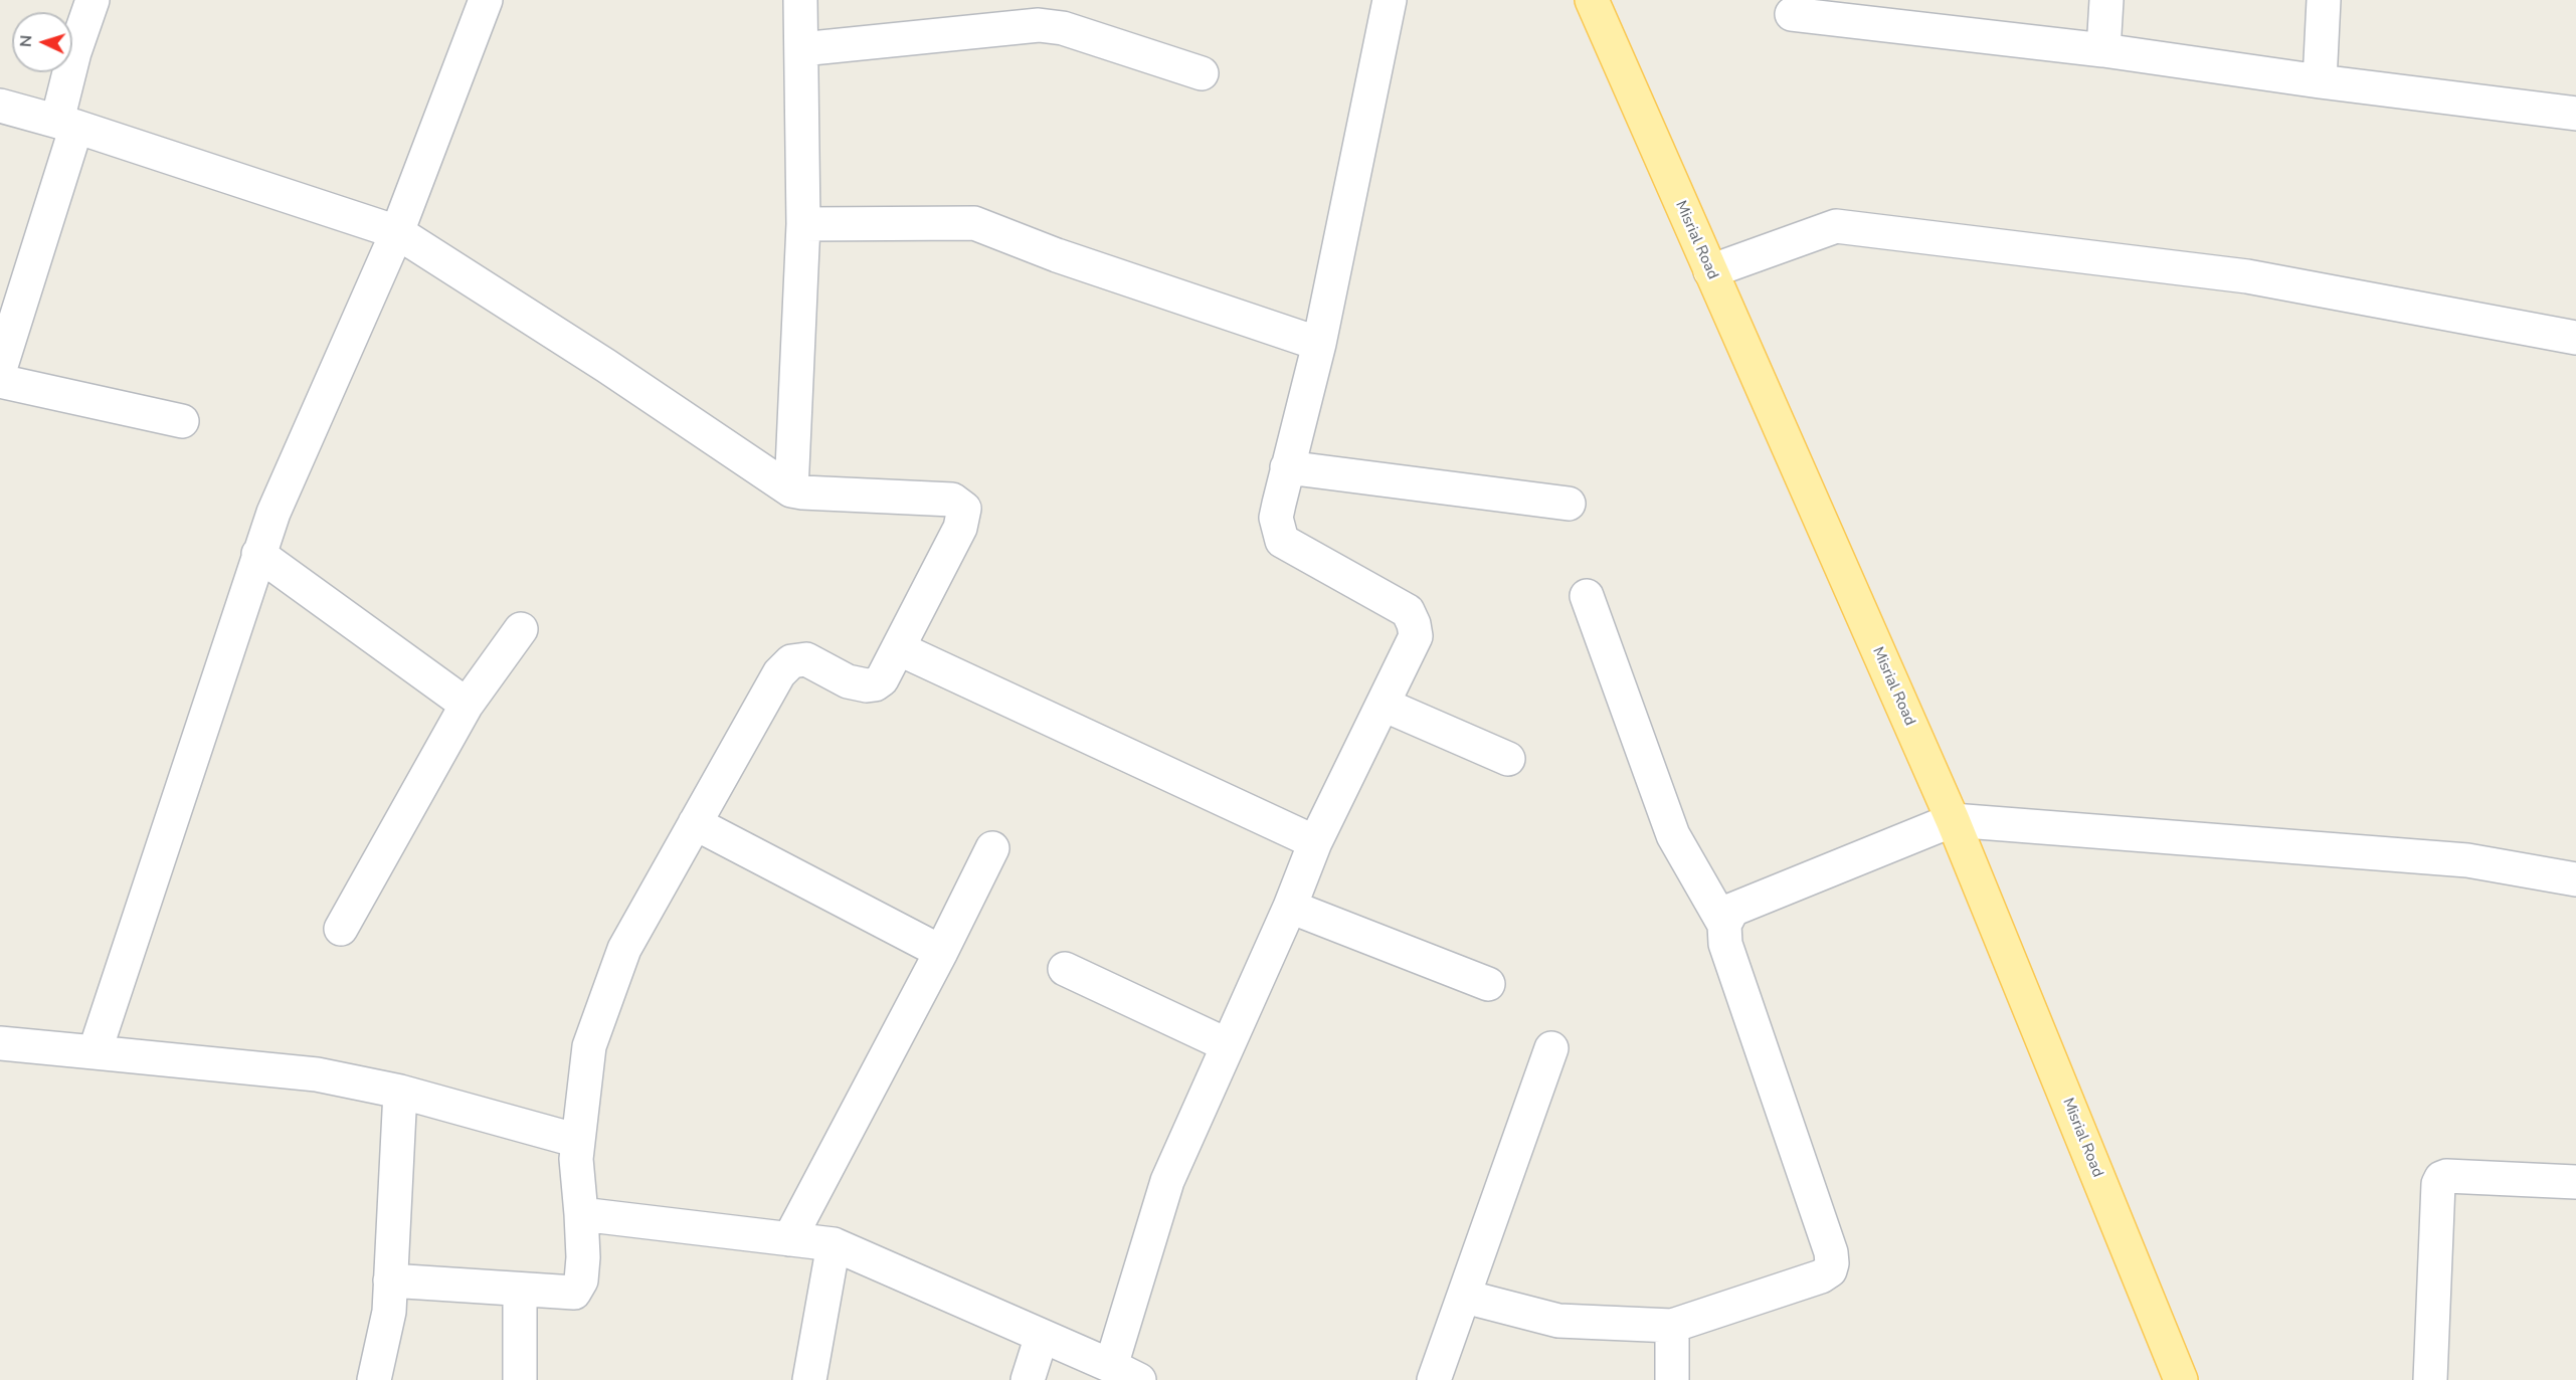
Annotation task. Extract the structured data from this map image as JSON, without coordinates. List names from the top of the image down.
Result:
{
  "streets": {
    "main road": ["Misrial Road"]
  },
  "north": "left"
}
